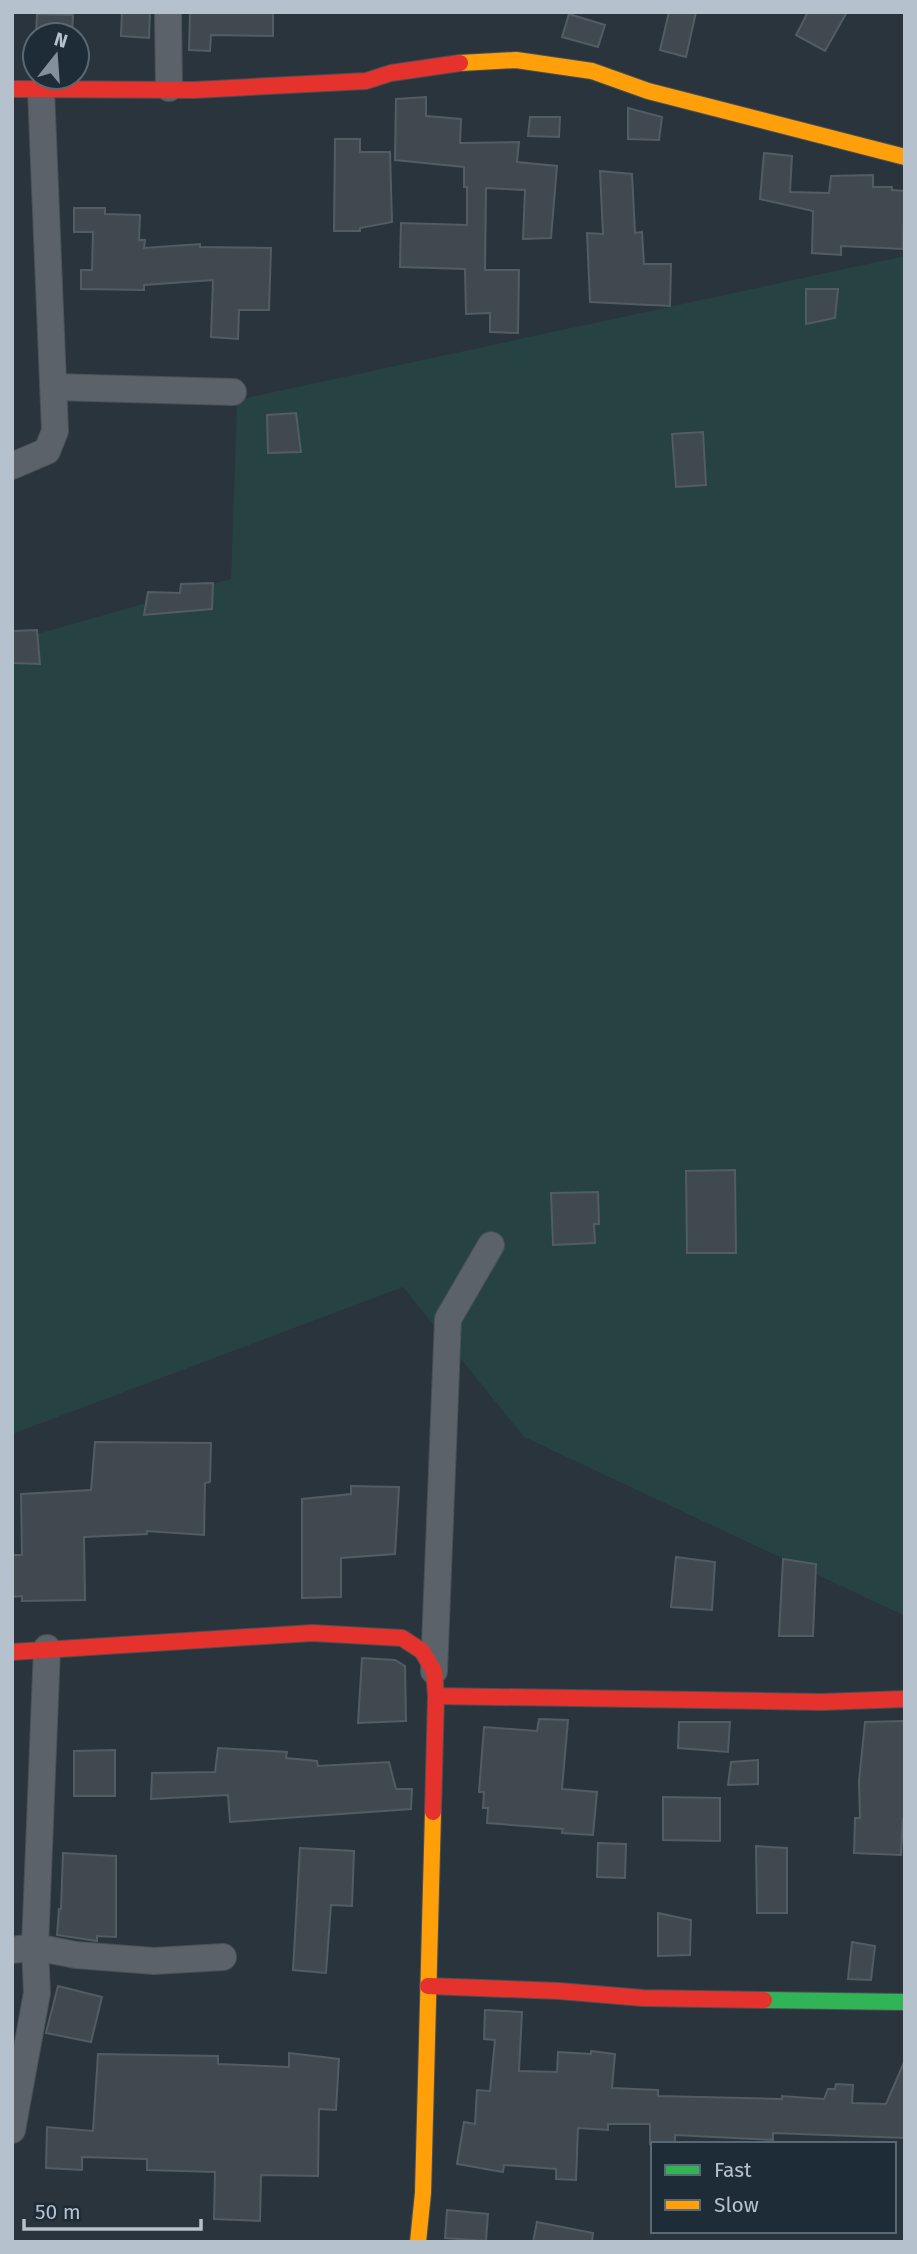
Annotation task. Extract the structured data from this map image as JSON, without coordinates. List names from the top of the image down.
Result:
{
  "legend": ["Fast", "Slow"],
  "scale_bar": "50 m",
  "north": "top"
}
